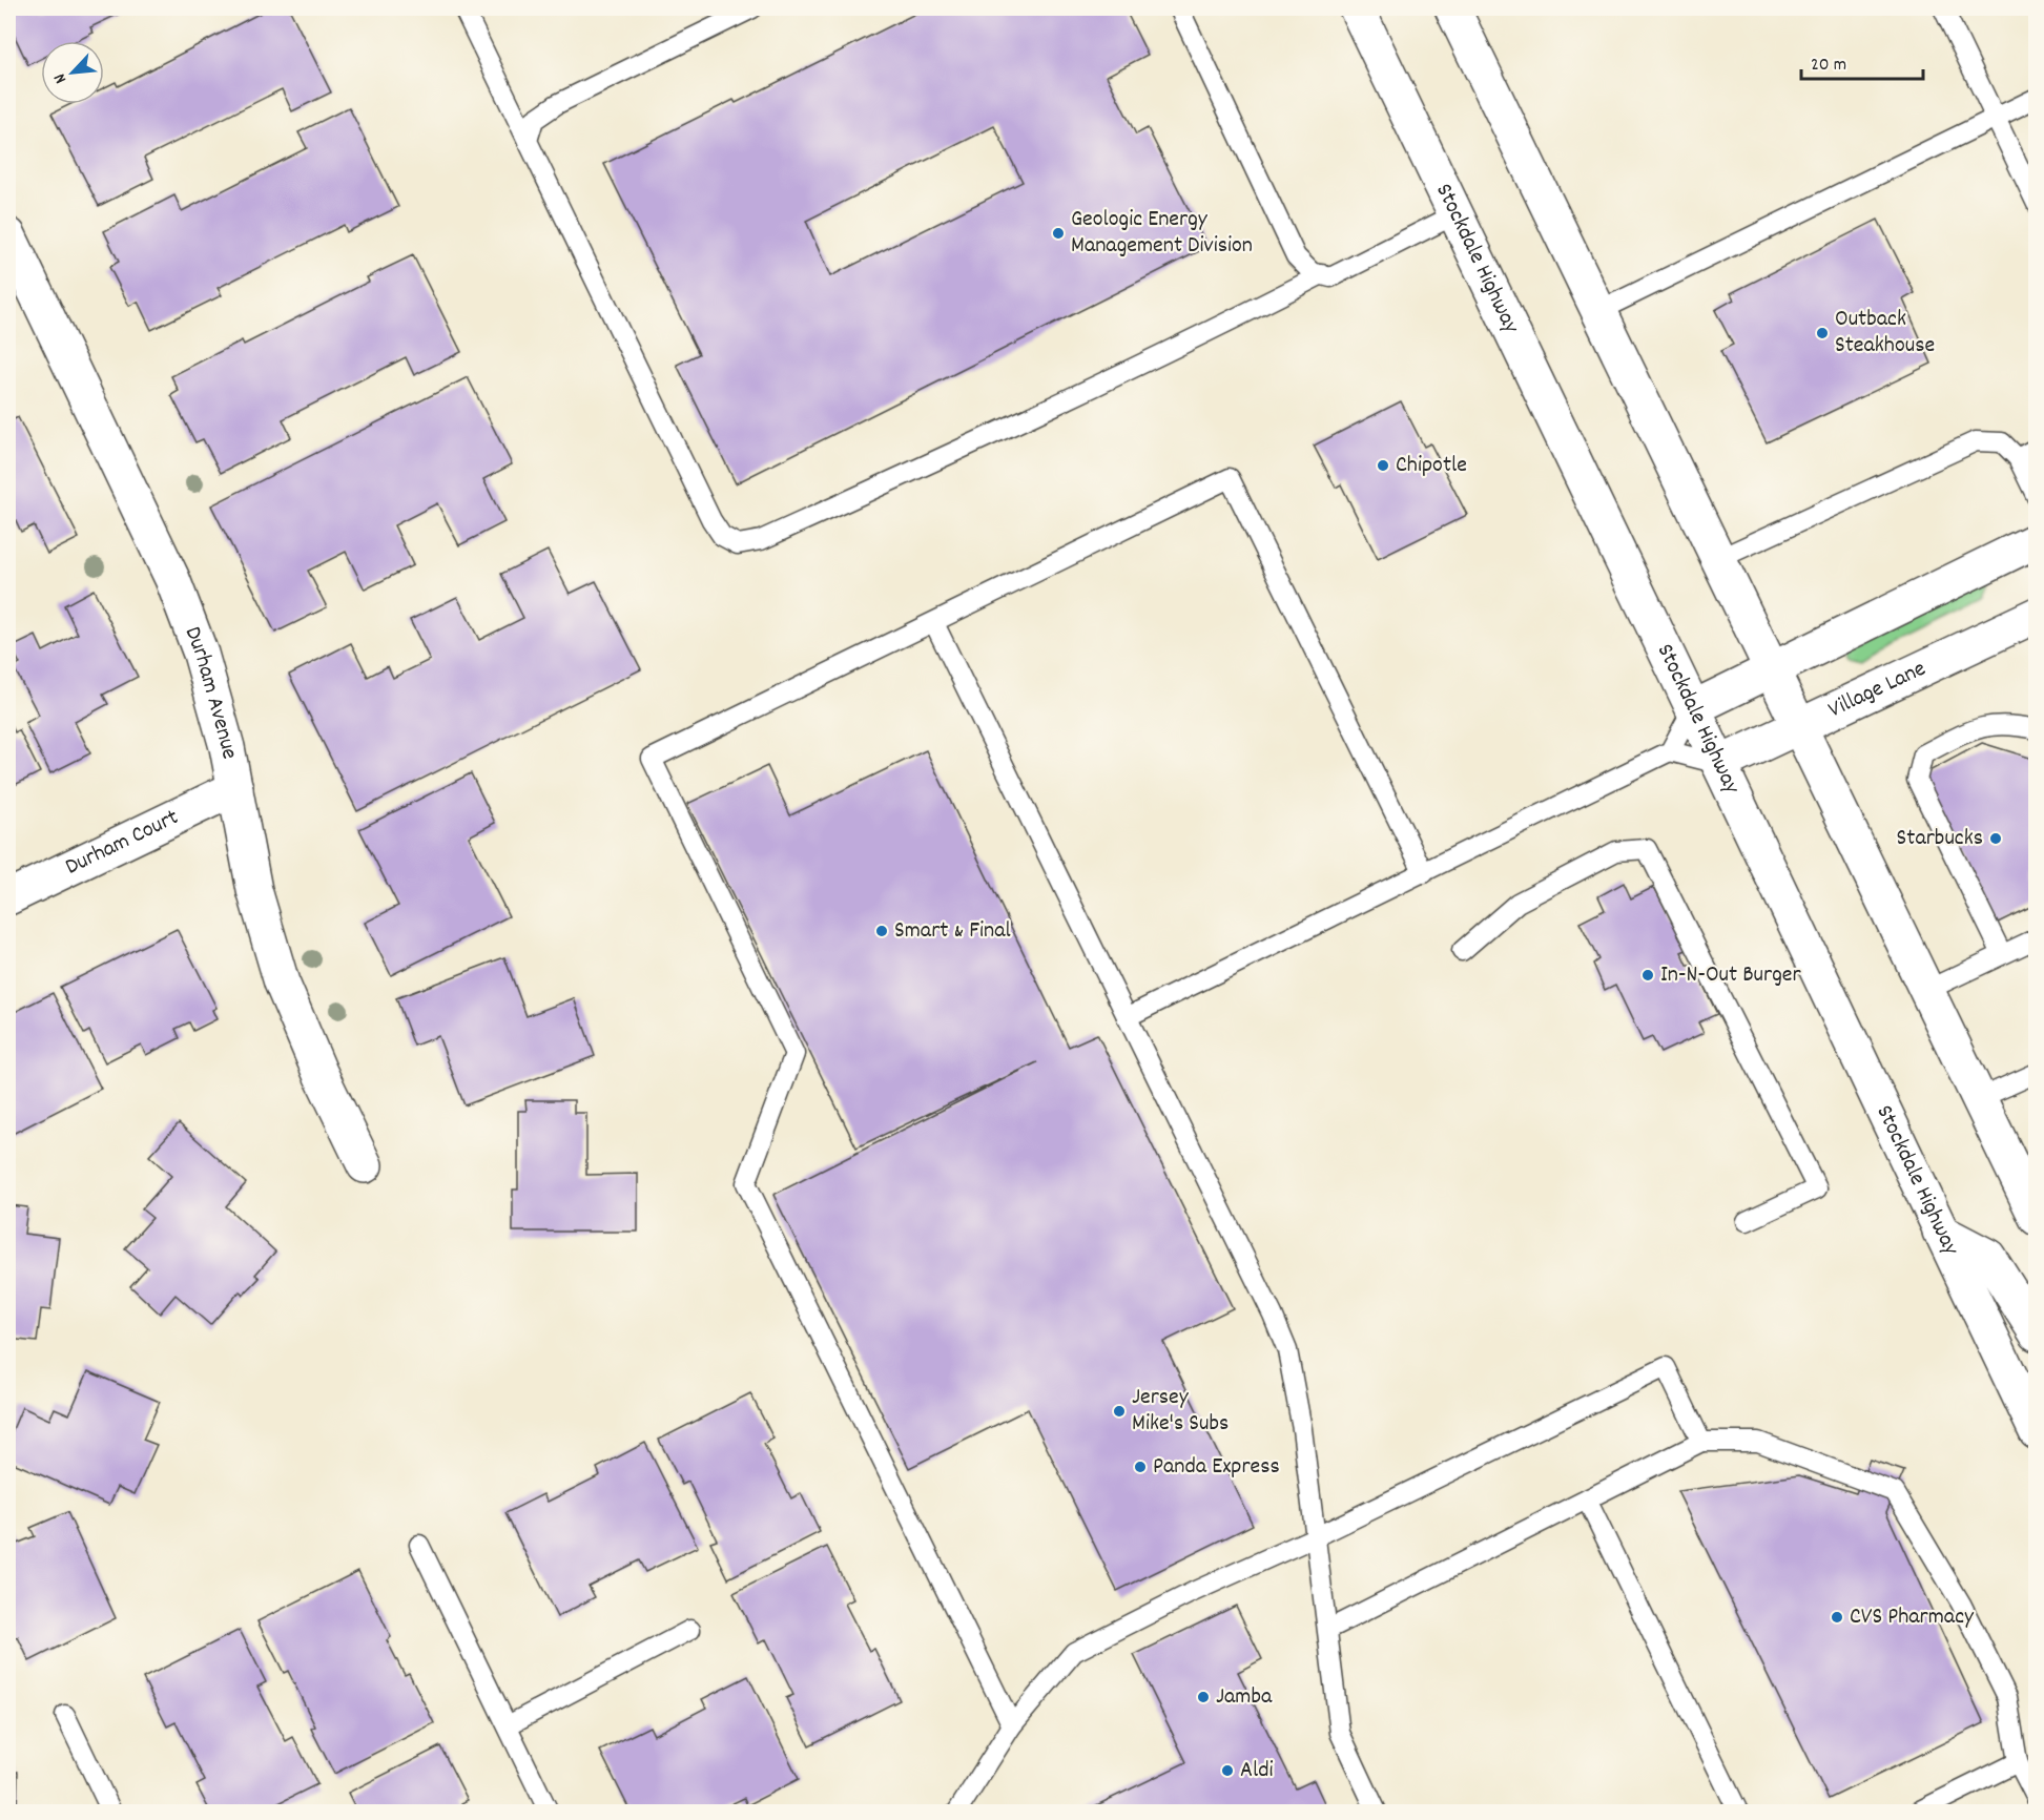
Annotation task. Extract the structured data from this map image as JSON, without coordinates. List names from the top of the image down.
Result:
{
  "streets": {
    "main road": [
      "Stockdale Highway",
      "Village Lane",
      "Durham Avenue",
      "Durham Court"
    ]
  },
  "crossings": [
    ["Stockdale Highway", "Village Lane"],
    ["Durham Avenue", "Durham Court"]
  ],
  "places": [
    "Geologic Energy Management Division",
    "Outback Steakhouse",
    "Chipotle",
    "Starbucks",
    "Smart & Final",
    "In-N-Out Burger",
    "Jersey Mike's Subs",
    "Panda Express",
    "CVS Pharmacy",
    "Jamba",
    "Aldi"
  ],
  "scale_bar": "20 m",
  "north": "bottom left"
}
